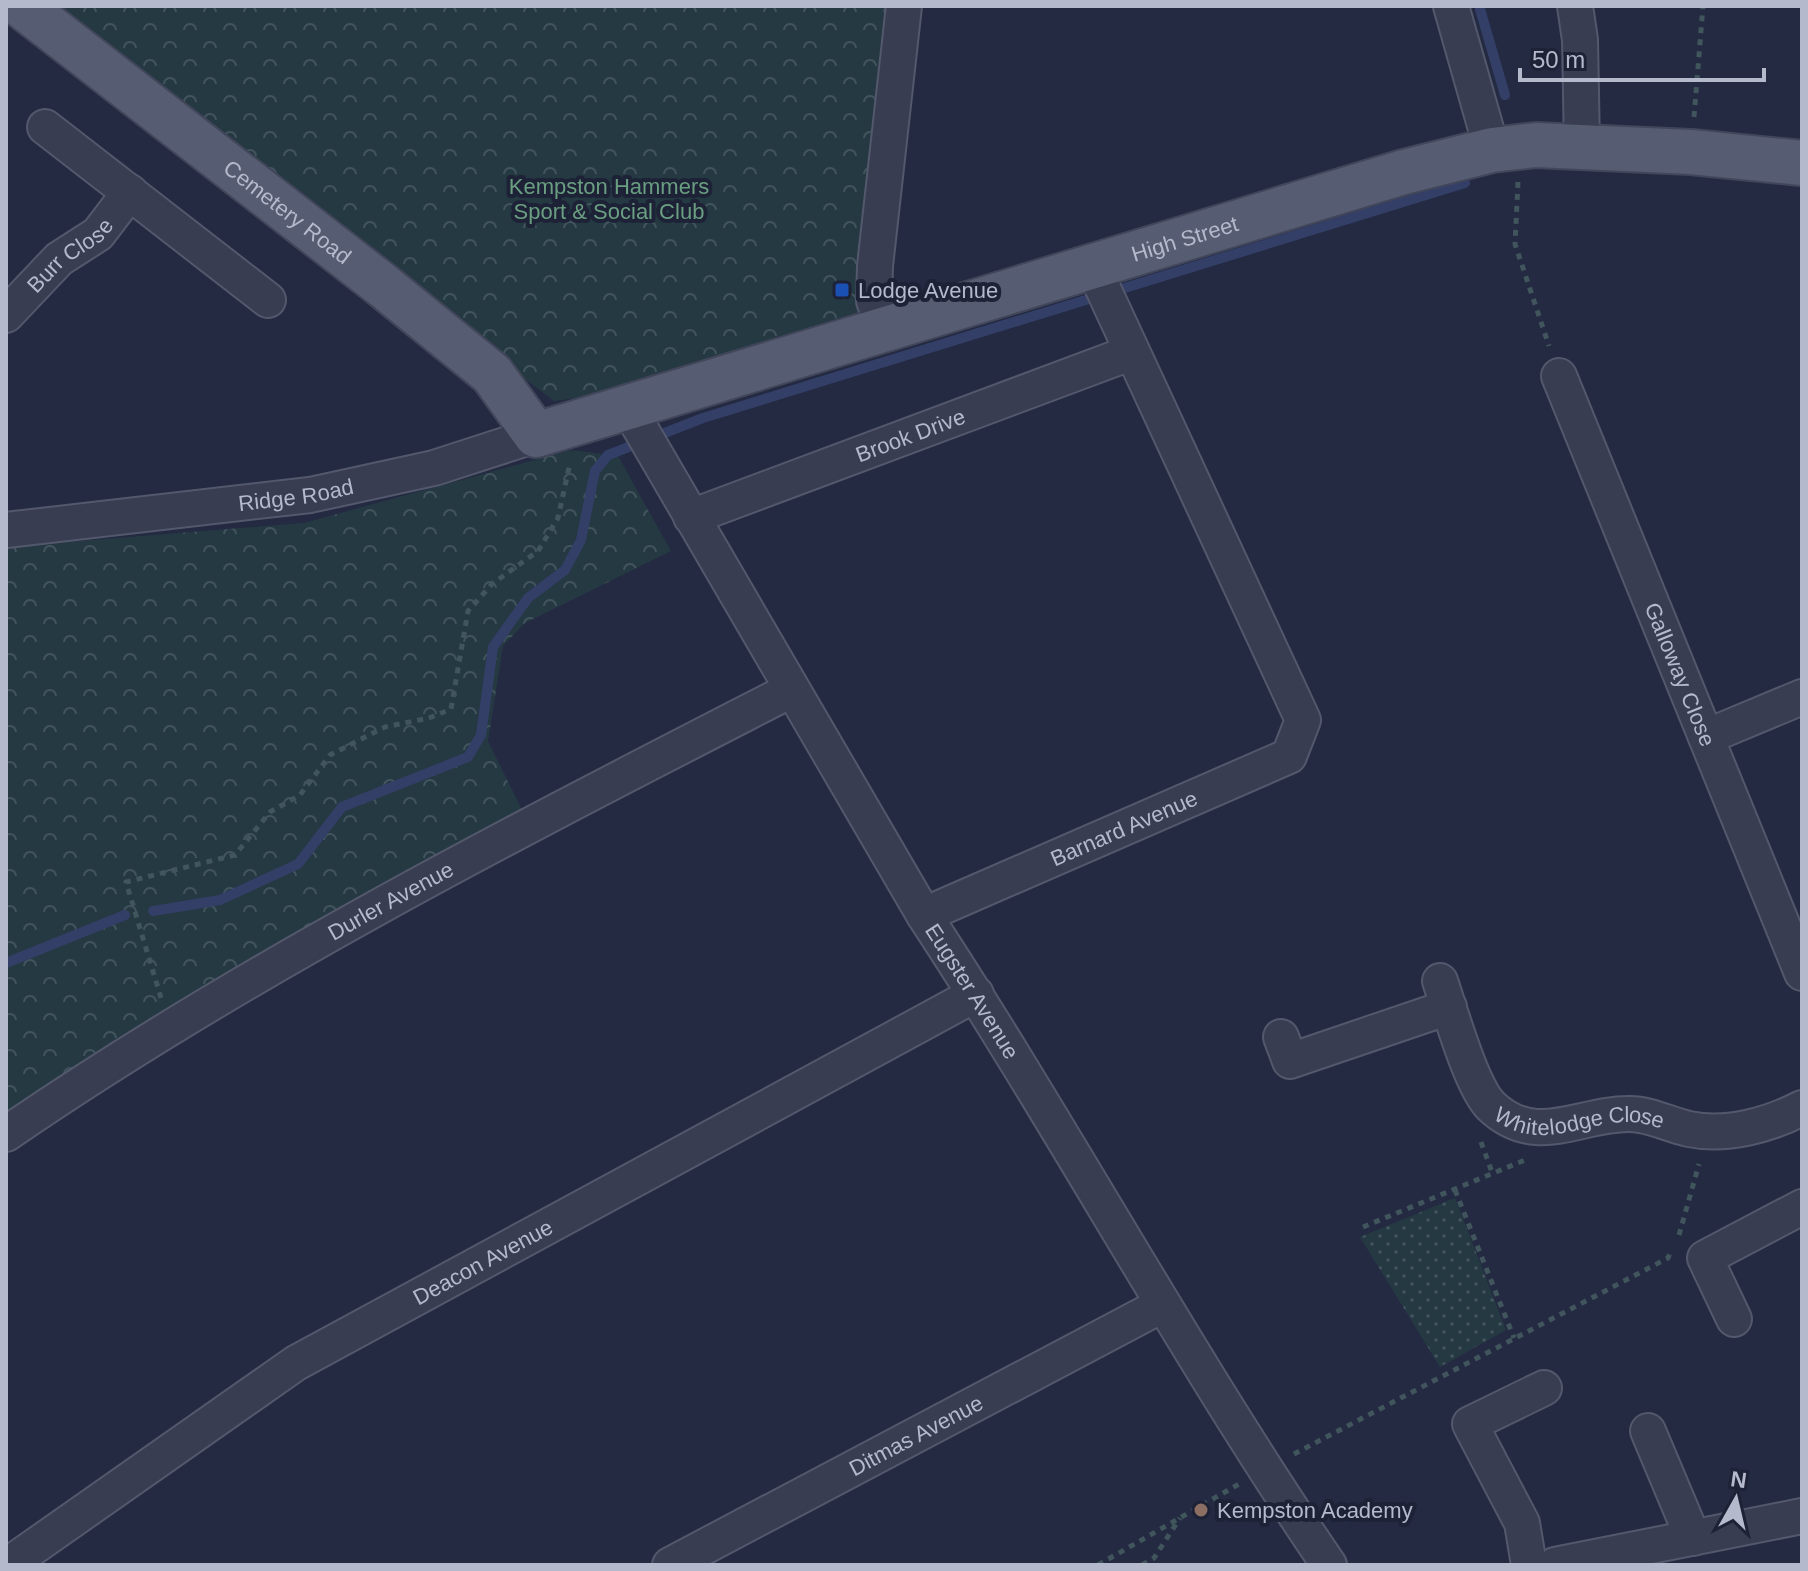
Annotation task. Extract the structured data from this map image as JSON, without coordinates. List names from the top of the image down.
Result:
{
  "streets": {
    "main road": ["Cemetery Road", "High Street", "Ridge Road"],
    "street": [
      "Burr Close",
      "Brook Drive",
      "Galloway Close",
      "Barnard Avenue",
      "Durler Avenue",
      "Eugster Avenue",
      "Whitelodge Close",
      "Deacon Avenue",
      "Ditmas Avenue"
    ]
  },
  "crossings": [
    ["Cemetery Road", "Ridge Road"],
    ["High Street", "Ridge Road"],
    ["High Street", "Eugster Avenue"],
    ["Brook Drive", "Barnard Avenue"],
    ["Brook Drive", "Eugster Avenue"],
    ["Barnard Avenue", "Eugster Avenue"],
    ["Durler Avenue", "Eugster Avenue"],
    ["Eugster Avenue", "Deacon Avenue"],
    ["Eugster Avenue", "Ditmas Avenue"]
  ],
  "parks": ["Kempston Hammers Sport & Social Club"],
  "places": {
    "transit": ["Lodge Avenue"],
    "other": ["Kempston Academy"]
  },
  "scale_bar": "50 m",
  "north": "top"
}
